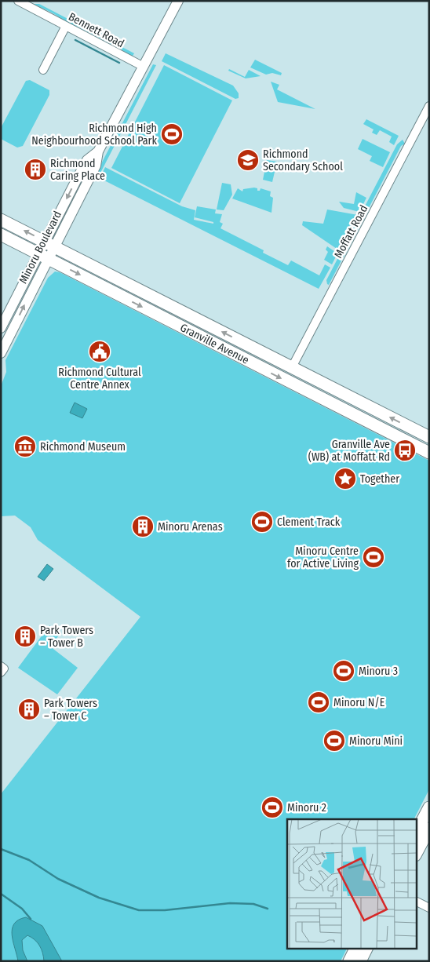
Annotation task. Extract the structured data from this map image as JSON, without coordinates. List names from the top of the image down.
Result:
{
  "streets": {
    "main road": ["Granville Avenue"],
    "street": ["Bennett Road", "Moffatt Road", "Minoru Boulevard"]
  },
  "crossings": [
    ["Bennett Road", "Minoru Boulevard"],
    ["Moffatt Road", "Granville Avenue"],
    ["Minoru Boulevard", "Granville Avenue"]
  ],
  "places": {
    "sports": [
      "Richmond High Neighbourhood School Park",
      "Clement Track",
      "Minoru Centre for Active Living",
      "Minoru 3",
      "Minoru N/E",
      "Minoru Mini",
      "Minoru 2"
    ],
    "school or university": ["Richmond Secondary School"],
    "building": [
      "Richmond Caring Place",
      "Minoru Arenas",
      "Park Towers – Tower B",
      "Park Towers – Tower C"
    ],
    "public building": ["Richmond Cultural Centre Annex"],
    "museum": ["Richmond Museum"],
    "bus stop": ["Granville Ave (WB) at Moffatt Rd"],
    "place": ["Together"]
  }
}
